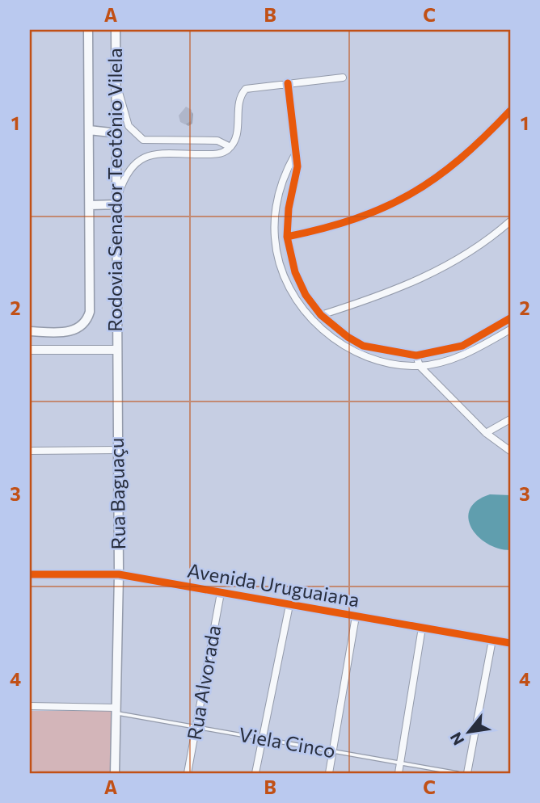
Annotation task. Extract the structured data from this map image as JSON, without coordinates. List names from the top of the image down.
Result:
{
  "streets": {
    "main road": ["Rodovia Senador Teotônio Vilela", "Rua Baguaçu"],
    "street": ["Avenida Uruguaiana", "Rua Alvorada", "Viela Cinco"]
  },
  "crossings": [
    ["Rodovia Senador Teotônio Vilela", "Rua Baguaçu"],
    ["Rua Baguaçu", "Avenida Uruguaiana"],
    ["Rua Baguaçu", "Viela Cinco"],
    ["Avenida Uruguaiana", "Rua Alvorada"],
    ["Rua Alvorada", "Viela Cinco"]
  ],
  "north": "bottom left",
  "grid": {
    "columns": ["A", "B", "C"],
    "rows": [
      "1",
      "2",
      "3",
      "4"
    ]
  }
}
